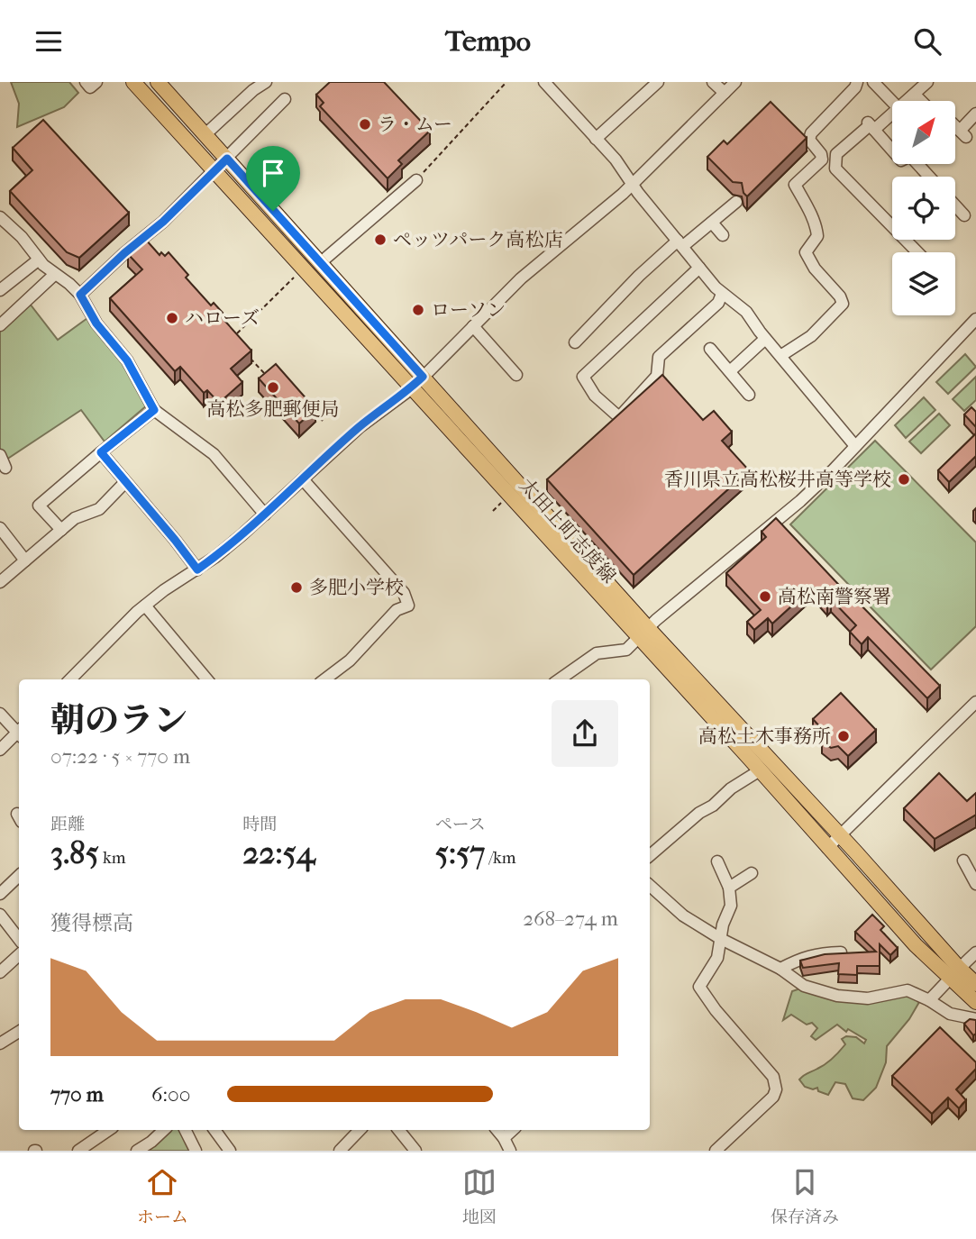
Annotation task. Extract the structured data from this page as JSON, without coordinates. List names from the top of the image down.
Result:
{
  "streets": {
    "main road": ["太田上町志度線"]
  },
  "places": [
    "ラ・ムー",
    "ペッツパーク高松店",
    "ローソン",
    "ハローズ",
    "高松多肥郵便局",
    "香川県立高松桜井高等学校",
    "多肥小学校",
    "高松南警察署",
    "高松土木事務所"
  ],
  "north": "top right",
  "page": {
    "header": "Tempo",
    "heading": ["朝のラン", "07:22 · 5 × 770 m"],
    "stats": [
      ["距離", "3.85 km"],
      ["時間", "22:54"],
      ["ペース", "5:57 /km"]
    ],
    "chart": ["獲得標高", "268–274 m"],
    "list": [
      {
        "name": "770 m",
        "note": "6:00"
      }
    ],
    "tabs": ["ホーム", "地図", "保存済み"]
  }
}
